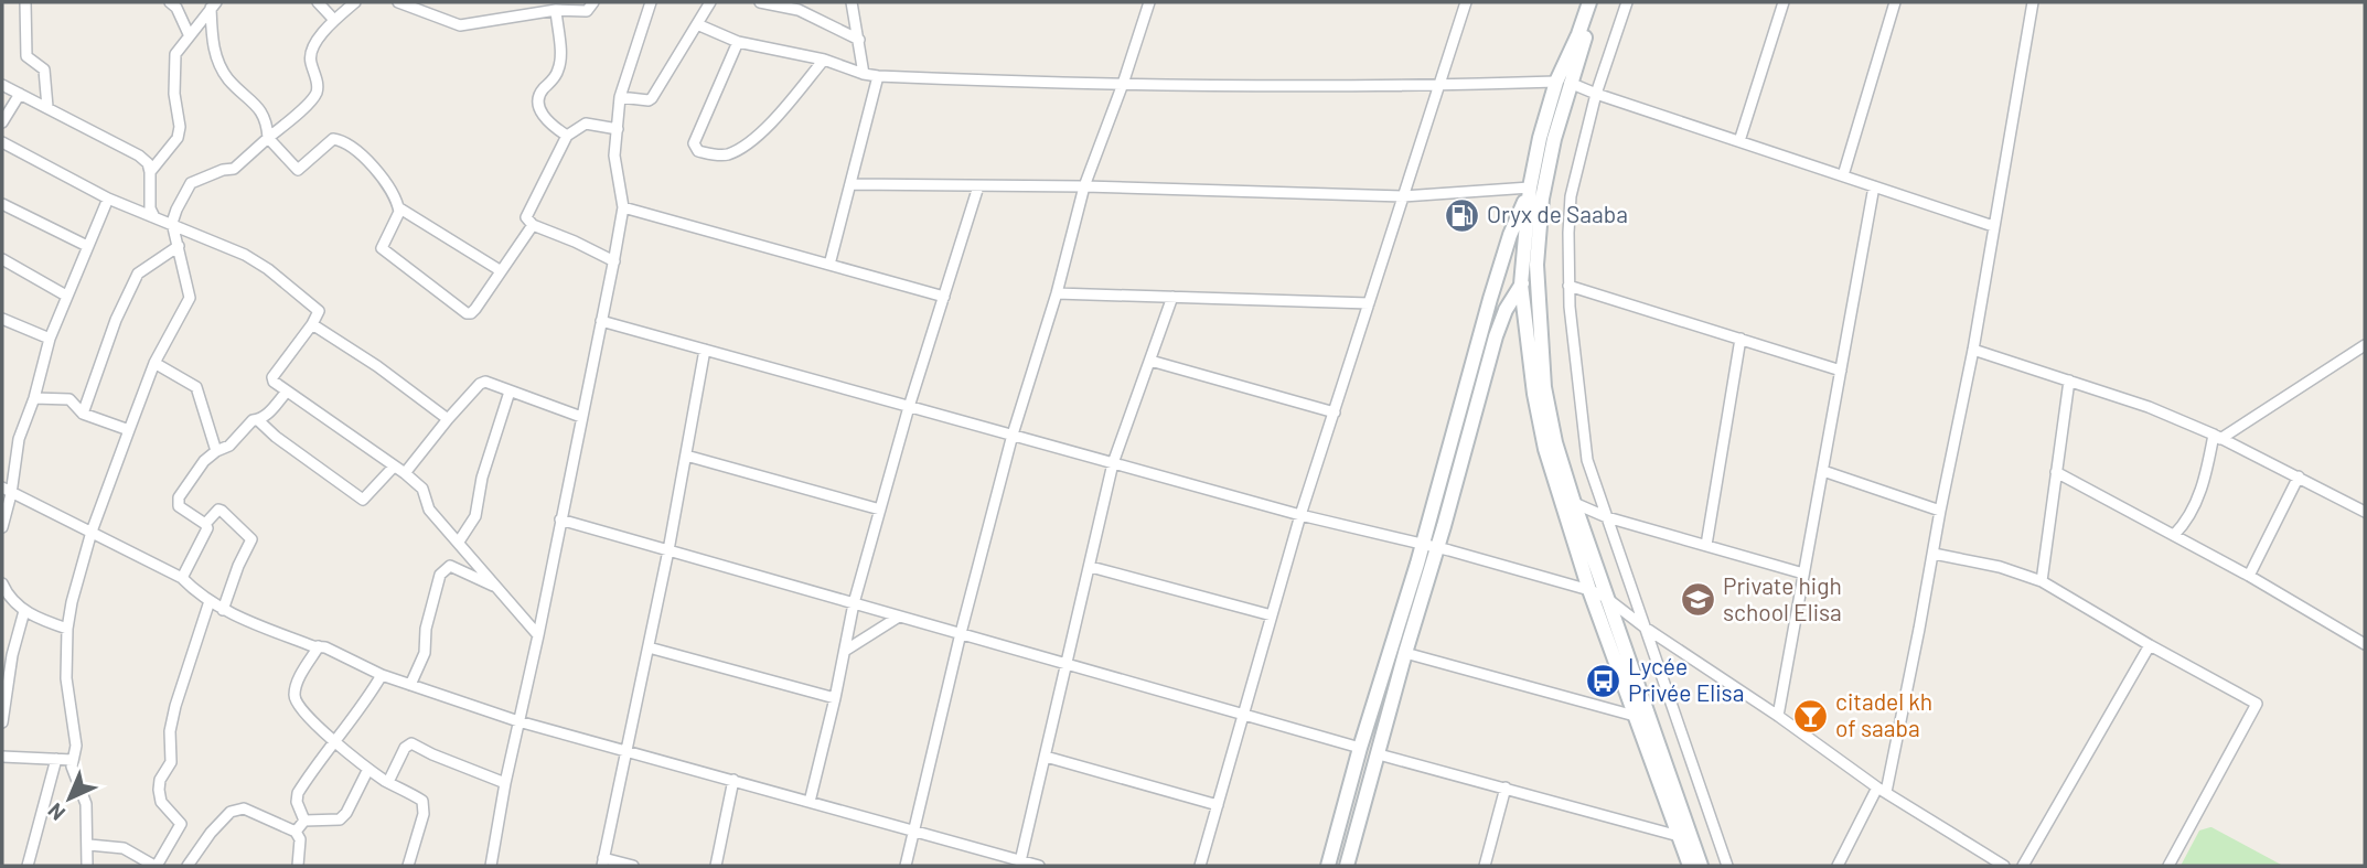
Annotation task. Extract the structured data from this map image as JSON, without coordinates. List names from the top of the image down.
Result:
{
  "places": {
    "fuel station": ["Oryx de Saaba"],
    "school or university": ["Private high school Elisa"],
    "bus stop": ["Lycée Privée Elisa"],
    "bar": ["citadel kh of saaba"]
  },
  "north": "bottom left"
}
